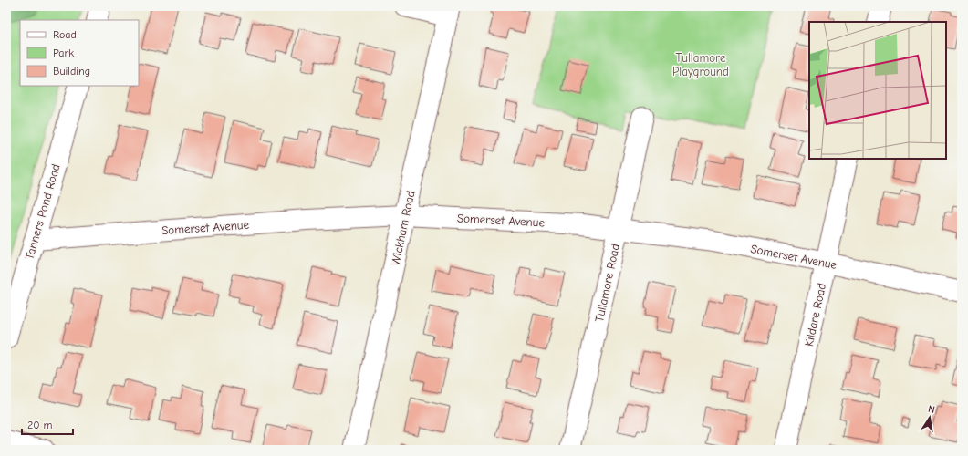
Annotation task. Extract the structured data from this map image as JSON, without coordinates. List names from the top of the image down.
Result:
{
  "streets": {
    "street": [
      "Tanners Pond Road",
      "Somerset Avenue",
      "Wickham Road",
      "Tullamore Road",
      "Kildare Road"
    ]
  },
  "crossings": [
    ["Tanners Pond Road", "Somerset Avenue"],
    ["Somerset Avenue", "Wickham Road"],
    ["Somerset Avenue", "Tullamore Road"],
    ["Somerset Avenue", "Kildare Road"]
  ],
  "parks": ["Tullamore Playground"],
  "legend": ["Road", "Park", "Building"],
  "scale_bar": "20 m",
  "north": "top"
}
